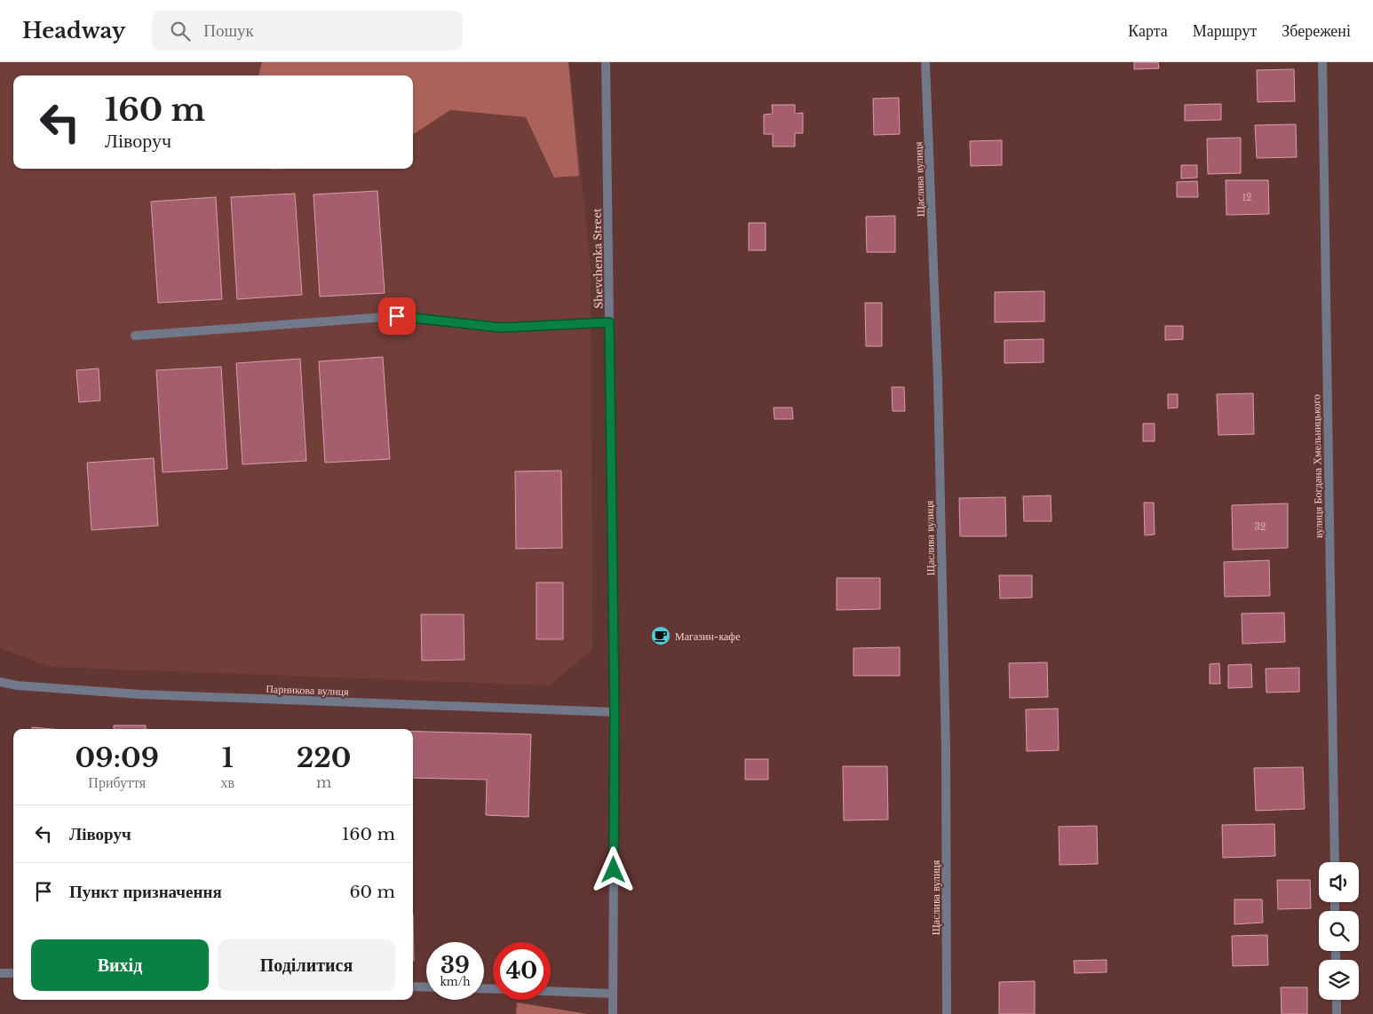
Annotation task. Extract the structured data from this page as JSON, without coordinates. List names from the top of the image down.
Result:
{
  "streets": {
    "street": [
      "Щаслива вулиця",
      "Shevchenka Street",
      "вулиця Богдана Хмельницького",
      "Парникова вулиця"
    ]
  },
  "crossings": [
    ["Shevchenka Street", "Парникова вулиця"]
  ],
  "places": {
    "cafe": ["Магазин-кафе"]
  },
  "house_numbers": ["12", "32"],
  "page": {
    "header": "Headway",
    "search": "Пошук",
    "nav": ["Карта", "Маршрут", "Збережені"],
    "turn": ["160 m", "Ліворуч"],
    "eta": [
      "09:09",
      "Прибуття",
      "1",
      "хв",
      "220",
      "m"
    ],
    "list": [
      {
        "name": "Ліворуч",
        "value": "160 m"
      },
      {
        "name": "Пункт призначення",
        "value": "60 m"
      }
    ],
    "buttons": ["Вихід", "Поділитися"],
    "speed": "39 km/h",
    "limit": "40"
  }
}
